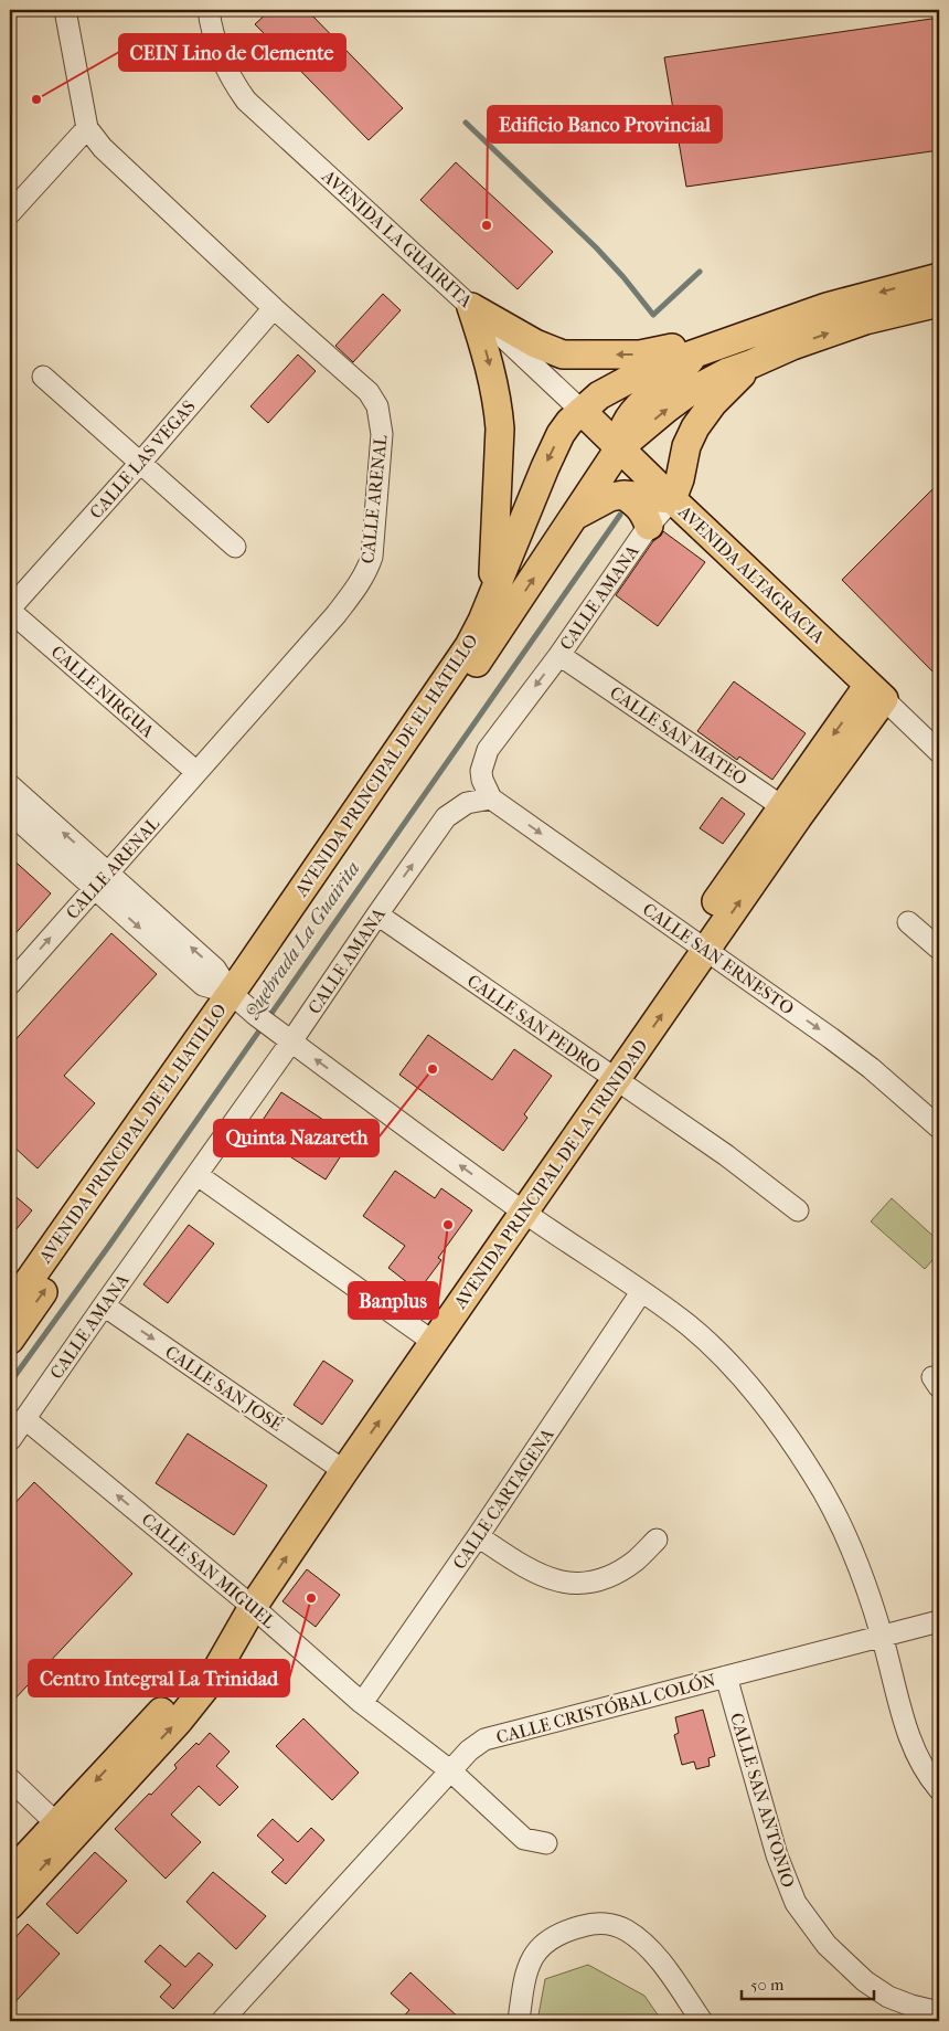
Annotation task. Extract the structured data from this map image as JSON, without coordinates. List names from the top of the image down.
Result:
{
  "streets": {
    "main road": [
      "AVENIDA LA GUAIRITA",
      "AVENIDA ALTAGRACIA",
      "AVENIDA PRINCIPAL DE EL HATILLO",
      "AVENIDA PRINCIPAL DE LA TRINIDAD"
    ],
    "street": [
      "CALLE LAS VEGAS",
      "CALLE ARENAL",
      "CALLE AMANA",
      "CALLE NIRGUA",
      "CALLE SAN MATEO",
      "CALLE SAN ERNESTO",
      "CALLE SAN PEDRO",
      "CALLE SAN JOSÉ",
      "CALLE CARTAGENA",
      "CALLE SAN MIGUEL",
      "CALLE CRISTÓBAL COLÓN",
      "CALLE SAN ANTONIO"
    ]
  },
  "crossings": [
    ["AVENIDA LA GUAIRITA", "AVENIDA ALTAGRACIA"],
    ["AVENIDA LA GUAIRITA", "AVENIDA PRINCIPAL DE EL HATILLO"],
    ["CALLE LAS VEGAS", "CALLE ARENAL"],
    ["CALLE LAS VEGAS", "CALLE NIRGUA"],
    ["CALLE ARENAL", "CALLE NIRGUA"],
    ["AVENIDA ALTAGRACIA", "CALLE AMANA"],
    ["AVENIDA ALTAGRACIA", "AVENIDA PRINCIPAL DE EL HATILLO"],
    ["AVENIDA ALTAGRACIA", "AVENIDA PRINCIPAL DE LA TRINIDAD"],
    ["CALLE AMANA", "CALLE SAN MATEO"],
    ["CALLE AMANA", "CALLE SAN ERNESTO"],
    ["CALLE AMANA", "CALLE SAN PEDRO"],
    ["CALLE AMANA", "CALLE SAN JOSÉ"],
    ["CALLE AMANA", "CALLE SAN MIGUEL"],
    ["CALLE SAN MATEO", "AVENIDA PRINCIPAL DE LA TRINIDAD"],
    ["CALLE SAN ERNESTO", "AVENIDA PRINCIPAL DE LA TRINIDAD"],
    ["CALLE SAN PEDRO", "AVENIDA PRINCIPAL DE LA TRINIDAD"],
    ["AVENIDA PRINCIPAL DE LA TRINIDAD", "CALLE SAN JOSÉ"],
    ["AVENIDA PRINCIPAL DE LA TRINIDAD", "CALLE SAN MIGUEL"],
    ["CALLE CARTAGENA", "CALLE SAN MIGUEL"],
    ["CALLE SAN MIGUEL", "CALLE CRISTÓBAL COLÓN"],
    ["CALLE CRISTÓBAL COLÓN", "CALLE SAN ANTONIO"]
  ],
  "one_way": ["CALLE SAN ERNESTO", "CALLE SAN MIGUEL"],
  "water": ["Quebrada La Guairita"],
  "places": [
    "CEIN Lino de Clemente",
    "Edificio Banco Provincial",
    "Quinta Nazareth",
    "Banplus",
    "Centro Integral La Trinidad"
  ],
  "scale_bar": "50 m"
}
